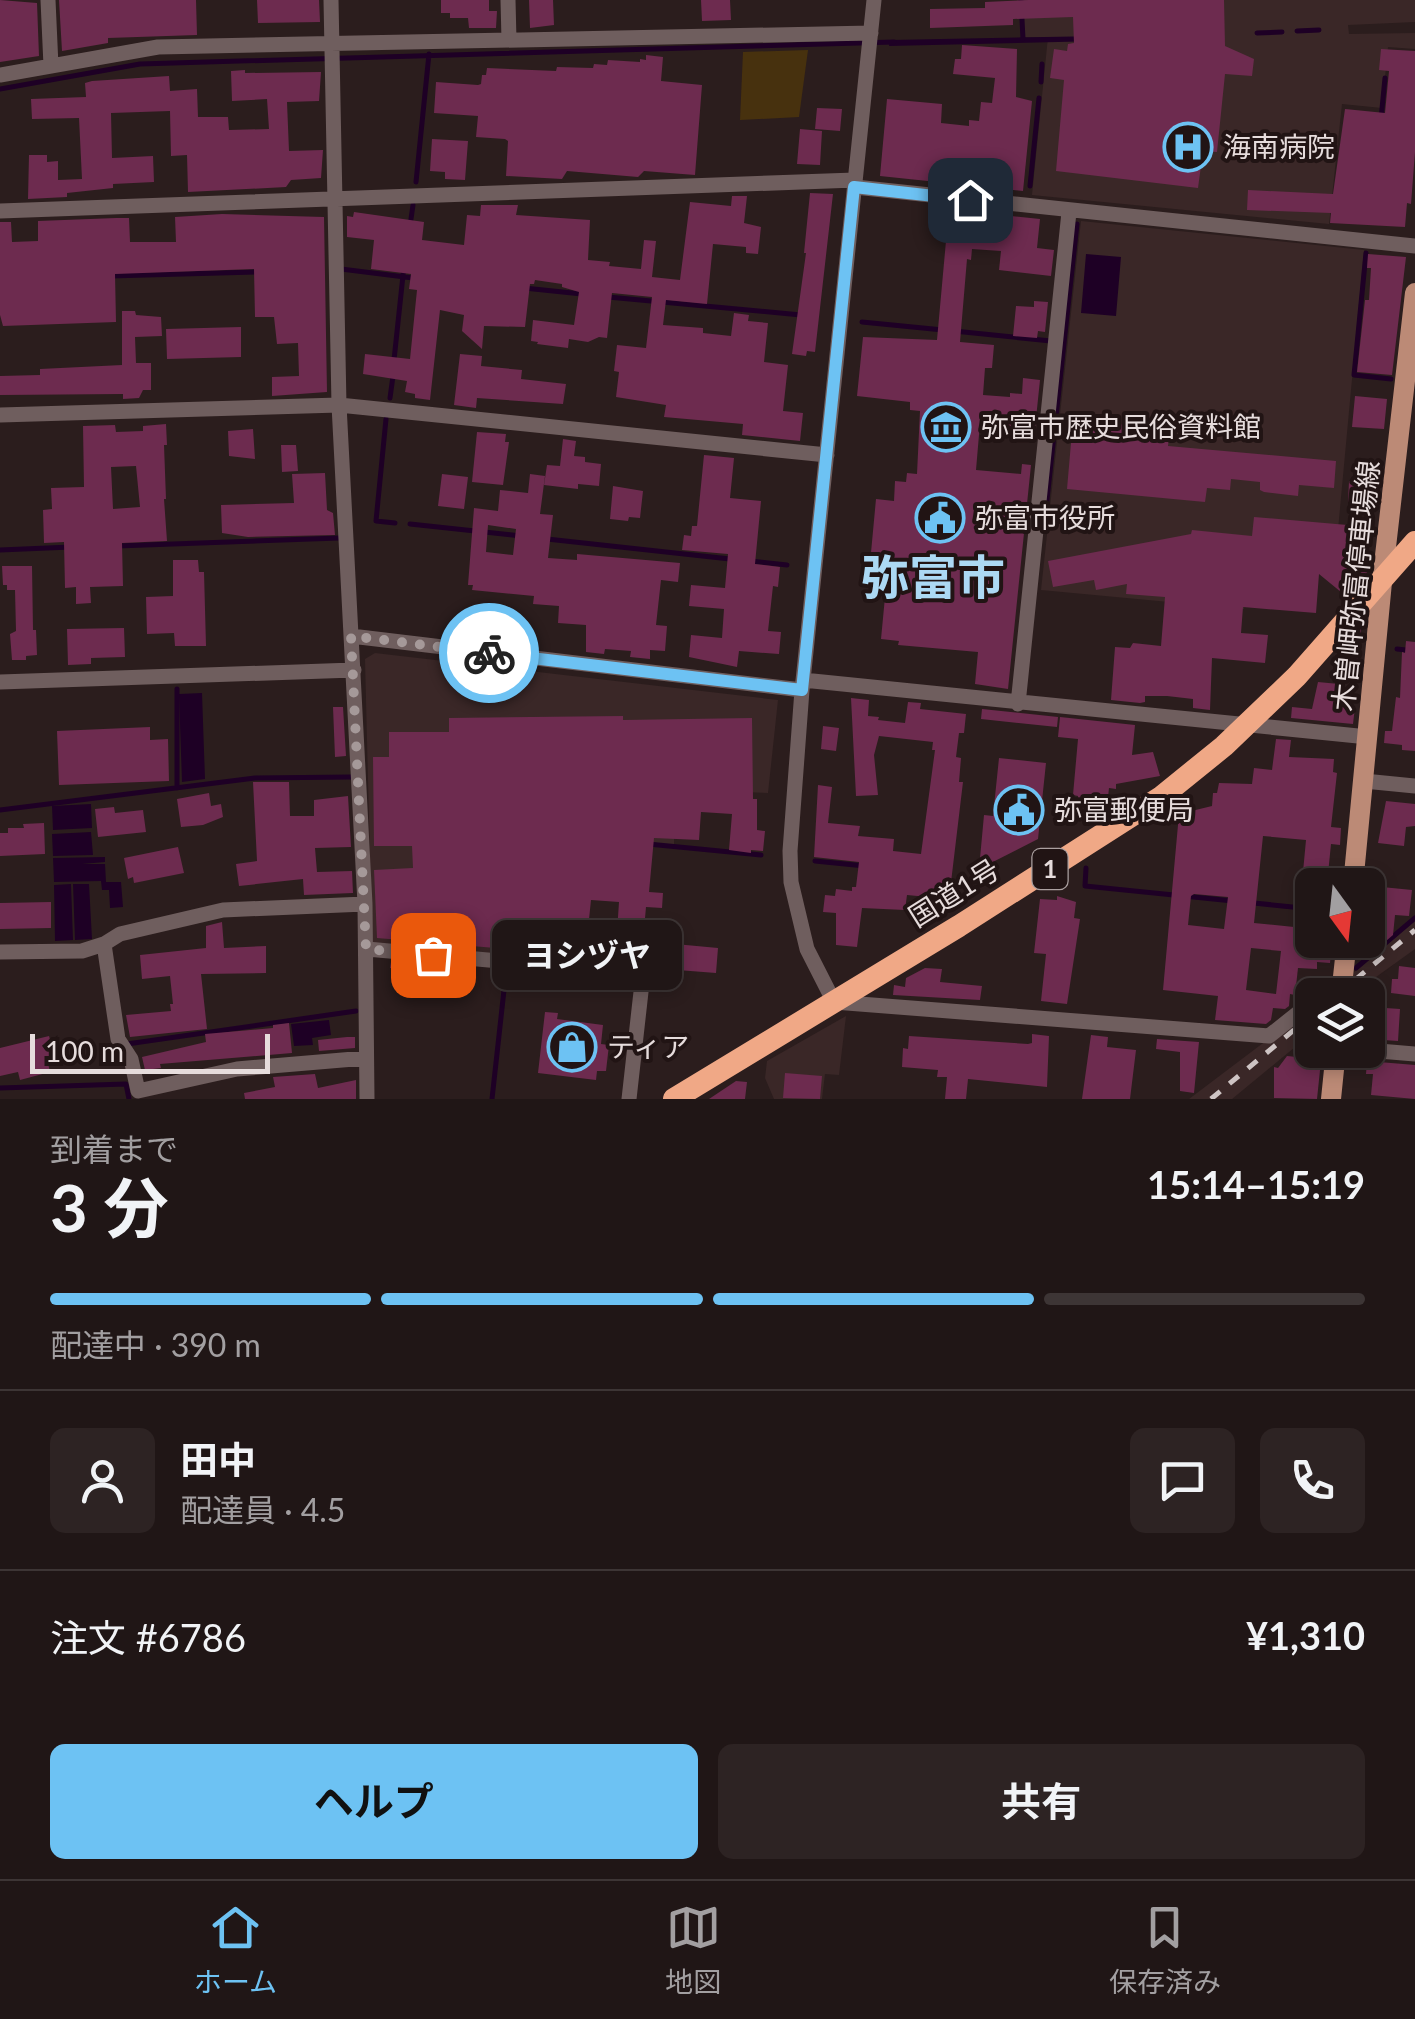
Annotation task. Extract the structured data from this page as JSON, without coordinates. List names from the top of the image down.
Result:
{
  "streets": {
    "highway": ["1", "国道1号"],
    "main road": ["木曽岬弥富停車場線"]
  },
  "crossings": [
    ["木曽岬弥富停車場線", "国道1号"]
  ],
  "districts": ["弥富市"],
  "places": {
    "hospital": ["海南病院"],
    "museum": ["弥富市歴史民俗資料館"],
    "public building": ["弥富市役所", "弥富郵便局"],
    "other": ["ヨシヅヤ"],
    "shop": ["ティア"]
  },
  "scale_bar": "100 m",
  "north": "bottom",
  "page": {
    "bubble": "ヨシヅヤ",
    "scale": "100 m",
    "heading": ["3 分", "到着まで", "15:14–15:19"],
    "panel": [
      "田中",
      "配達員 · 4.5",
      "注文 #6786",
      "¥1,310"
    ],
    "bar": "配達中 · 390 m",
    "buttons": ["ヘルプ", "共有"],
    "tabs": ["ホーム", "地図", "保存済み"]
  }
}
